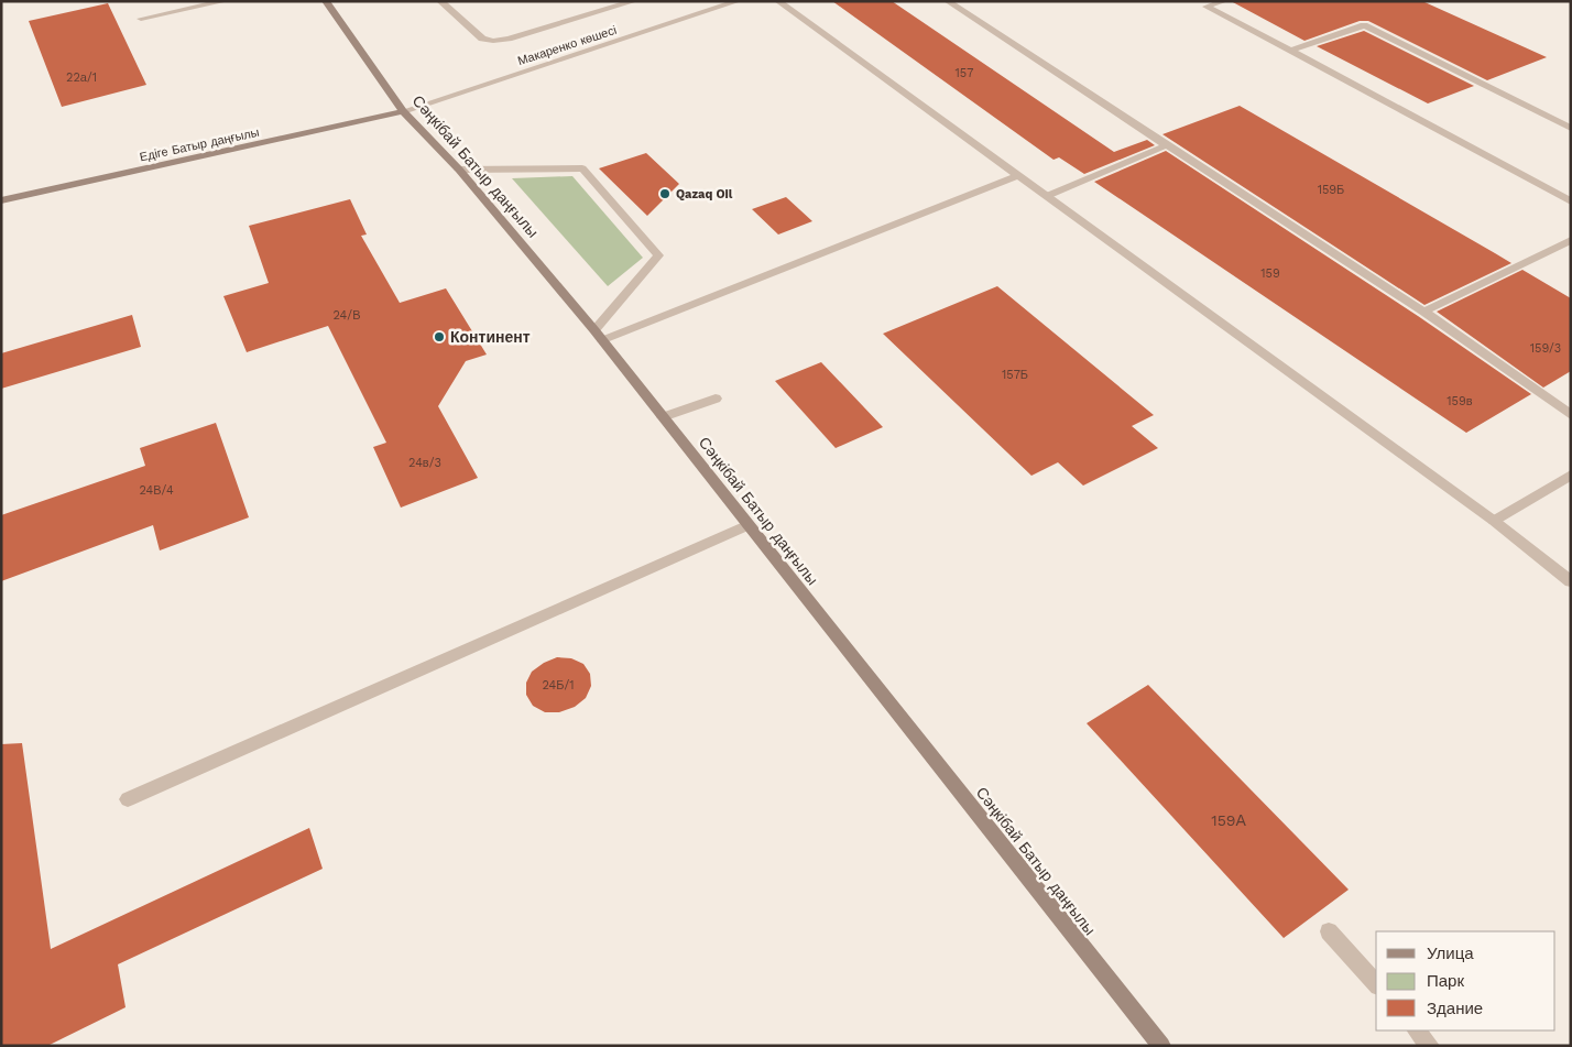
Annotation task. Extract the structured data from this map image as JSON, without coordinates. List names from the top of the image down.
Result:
{
  "streets": {
    "main road": ["Едіге Батыр даңғылы", "Сәңкібай Батыр даңғылы"],
    "street": ["Макаренко көшесі"]
  },
  "crossings": [
    ["Макаренко көшесі", "Едіге Батыр даңғылы"],
    ["Макаренко көшесі", "Сәңкібай Батыр даңғылы"],
    ["Едіге Батыр даңғылы", "Сәңкібай Батыр даңғылы"]
  ],
  "places": ["Qazaq Oil", "Континент"],
  "house_numbers": [
    "157",
    "22а/1",
    "159Б",
    "159",
    "24/В",
    "159/3",
    "157Б",
    "159в",
    "24в/3",
    "24В/4",
    "24Б/1",
    "159А"
  ],
  "legend": ["Улица", "Парк", "Здание"]
}
